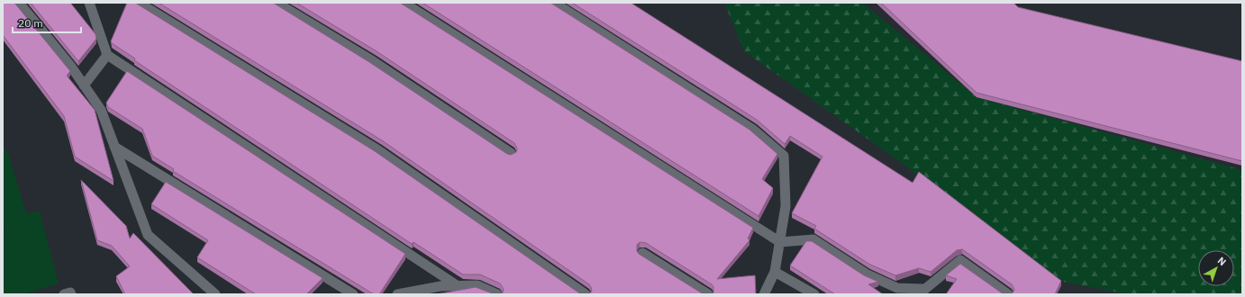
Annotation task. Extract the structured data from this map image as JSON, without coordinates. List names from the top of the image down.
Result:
{
  "scale_bar": "20 m",
  "north": "top right"
}
